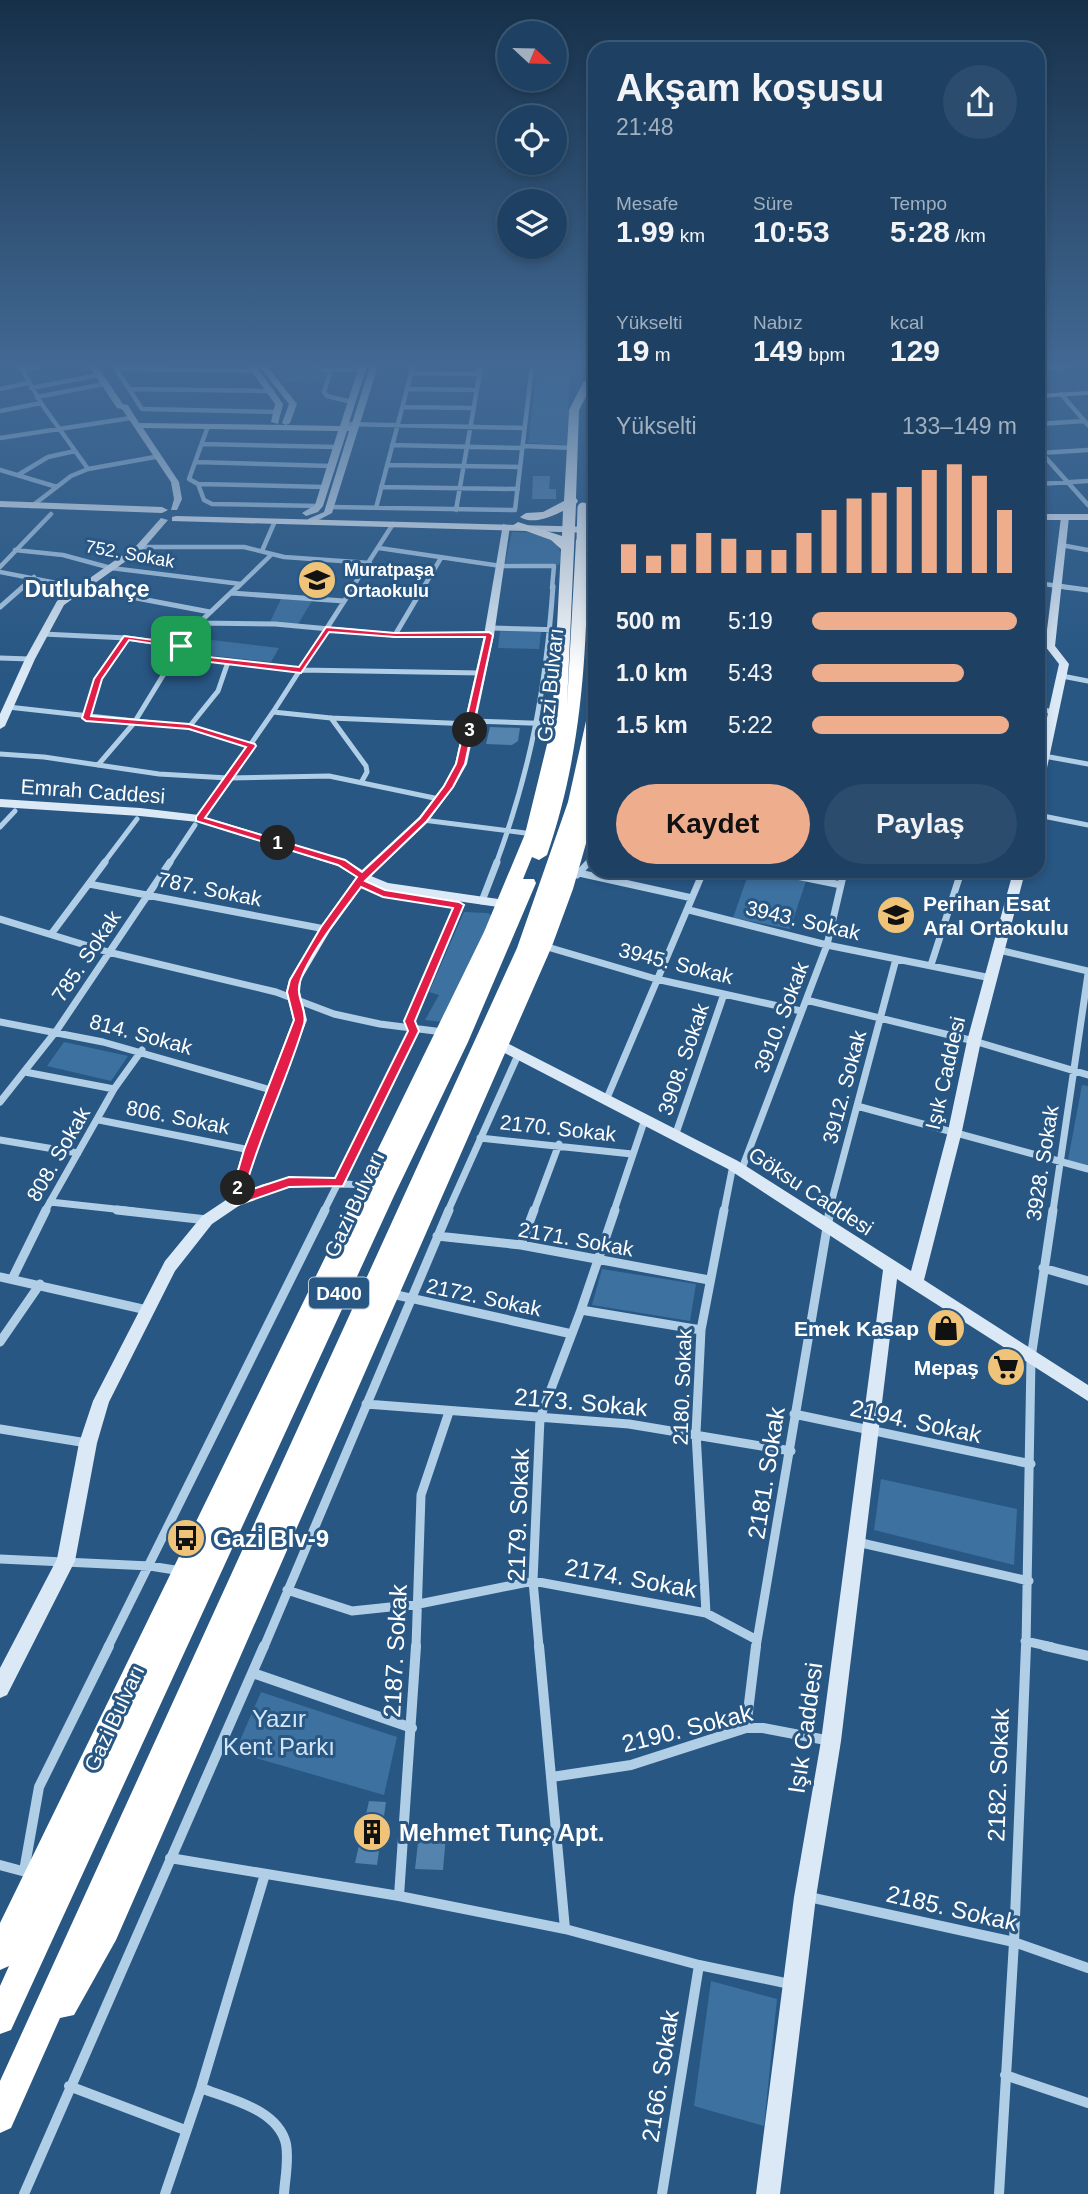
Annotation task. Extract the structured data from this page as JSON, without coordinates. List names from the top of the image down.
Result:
{
  "streets": {
    "highway": ["Gazi Bulvarı", "D400"],
    "street": [
      "752. Sokak",
      "Emrah Caddesi",
      "787. Sokak",
      "3943. Sokak",
      "785. Sokak",
      "3945. Sokak",
      "3910. Sokak",
      "814. Sokak",
      "3908. Sokak",
      "Işık Caddesi",
      "3912. Sokak",
      "806. Sokak",
      "2170. Sokak",
      "808. Sokak",
      "3928. Sokak",
      "Göksu Caddesi",
      "2171. Sokak",
      "2172. Sokak",
      "2180. Sokak",
      "2173. Sokak",
      "2194. Sokak",
      "2181. Sokak",
      "2179. Sokak",
      "2174. Sokak",
      "2187. Sokak",
      "2190. Sokak",
      "2182. Sokak",
      "2185. Sokak",
      "2166. Sokak"
    ]
  },
  "crossings": [
    ["Emrah Caddesi", "785. Sokak"],
    ["787. Sokak", "785. Sokak"],
    ["3943. Sokak", "3910. Sokak"],
    ["3943. Sokak", "Işık Caddesi"],
    ["3943. Sokak", "3912. Sokak"],
    ["785. Sokak", "814. Sokak"],
    ["3945. Sokak", "3910. Sokak"],
    ["3945. Sokak", "3908. Sokak"],
    ["3910. Sokak", "Göksu Caddesi"],
    ["3910. Sokak", "2180. Sokak"],
    ["814. Sokak", "808. Sokak"],
    ["3908. Sokak", "Göksu Caddesi"],
    ["Işık Caddesi", "Göksu Caddesi"],
    ["Işık Caddesi", "2194. Sokak"],
    ["Işık Caddesi", "2190. Sokak"],
    ["Işık Caddesi", "2185. Sokak"],
    ["3912. Sokak", "Göksu Caddesi"],
    ["3912. Sokak", "2181. Sokak"],
    ["806. Sokak", "808. Sokak"],
    ["2170. Sokak", "2179. Sokak"],
    ["3928. Sokak", "Göksu Caddesi"],
    ["3928. Sokak", "2182. Sokak"],
    ["Göksu Caddesi", "2180. Sokak"],
    ["Göksu Caddesi", "2181. Sokak"],
    ["Göksu Caddesi", "2179. Sokak"],
    ["Göksu Caddesi", "2182. Sokak"],
    ["2171. Sokak", "2180. Sokak"],
    ["2171. Sokak", "2179. Sokak"],
    ["2172. Sokak", "2179. Sokak"],
    ["2180. Sokak", "2173. Sokak"],
    ["2180. Sokak", "2174. Sokak"],
    ["2173. Sokak", "2181. Sokak"],
    ["2173. Sokak", "2179. Sokak"],
    ["2173. Sokak", "2187. Sokak"],
    ["2194. Sokak", "2181. Sokak"],
    ["2194. Sokak", "2182. Sokak"],
    ["2181. Sokak", "2174. Sokak"],
    ["2181. Sokak", "2190. Sokak"],
    ["2179. Sokak", "2174. Sokak"],
    ["2179. Sokak", "2190. Sokak"],
    ["2174. Sokak", "2187. Sokak"],
    ["2182. Sokak", "2185. Sokak"]
  ],
  "districts": ["Dutlubahçe"],
  "parks": ["Yazır Kent Parkı"],
  "places": {
    "school or university": ["Muratpaşa Ortaokulu", "Perihan Esat Aral Ortaokulu"],
    "shop": ["Emek Kasap"],
    "supermarket": ["Mepaş"],
    "bus stop": ["Gazi̇ Blv-9"],
    "building": ["Mehmet Tunç Apt."]
  },
  "north": "right",
  "page": {
    "heading": ["Akşam koşusu", "21:48"],
    "stats": [
      ["Mesafe", "1.99 km"],
      ["Süre", "10:53"],
      ["Tempo", "5:28 /km"],
      ["Yükselti", "19 m"],
      ["Nabız", "149 bpm"],
      ["kcal", "129"]
    ],
    "chart": ["Yükselti", "133–149 m"],
    "list": [
      {
        "name": "500 m",
        "note": "5:19"
      },
      {
        "name": "1.0 km",
        "note": "5:43"
      },
      {
        "name": "1.5 km",
        "note": "5:22"
      }
    ],
    "pins": ["3", "1", "2"],
    "buttons": ["Kaydet", "Paylaş"]
  }
}
